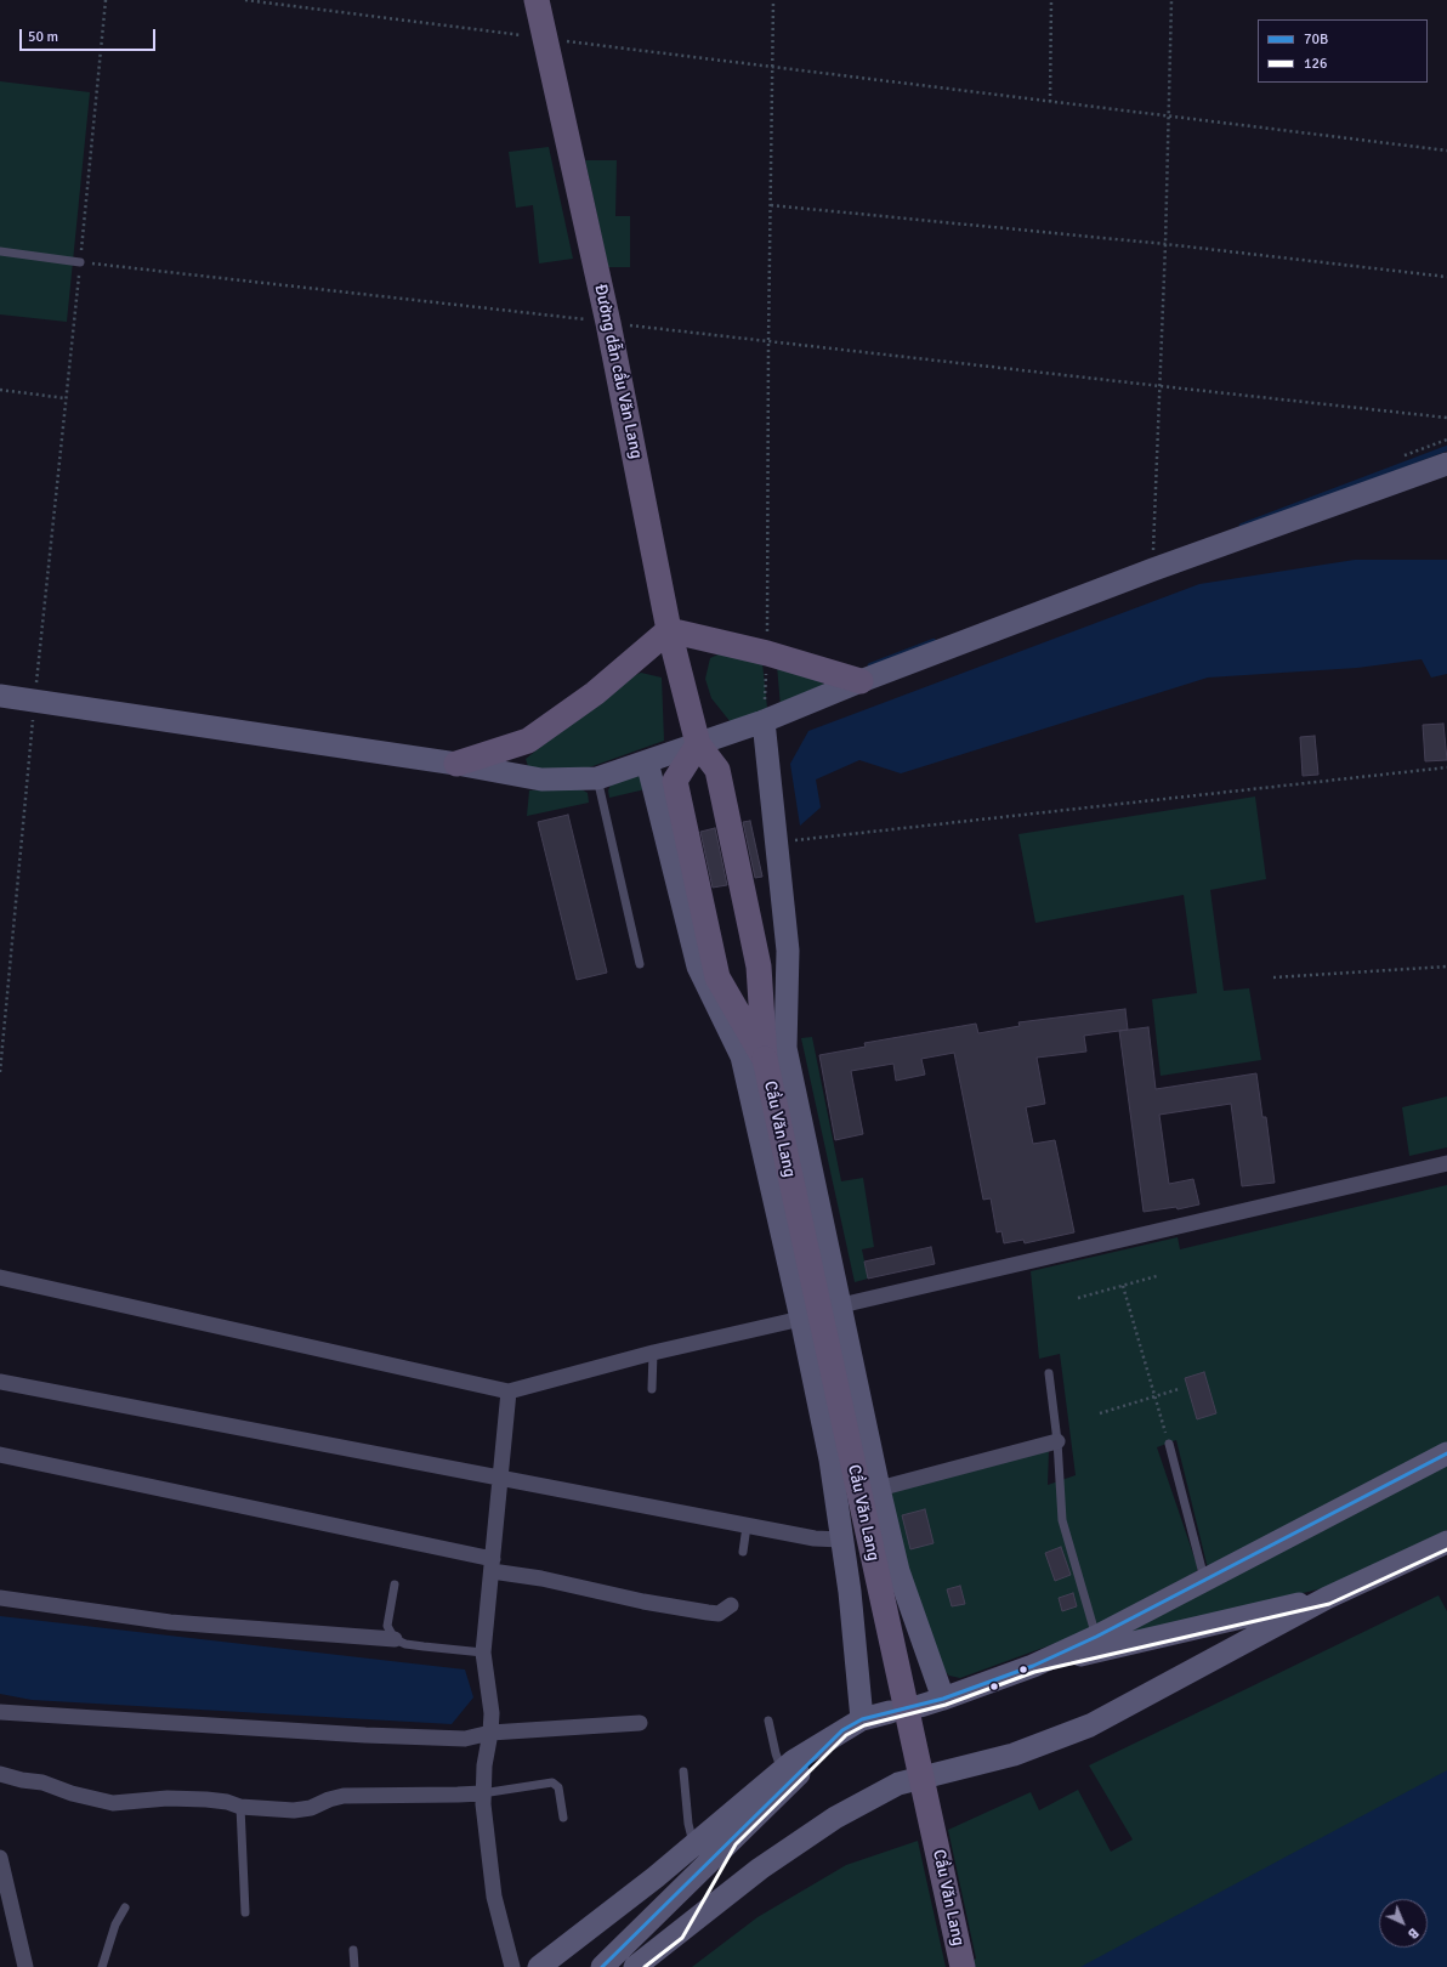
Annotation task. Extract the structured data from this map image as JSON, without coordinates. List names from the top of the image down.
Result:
{
  "streets": {
    "main road": ["Đường dẫn cầu Văn Lang", "Cầu Văn Lang"]
  },
  "lines": ["transit line 70B", "transit line 126"],
  "legend": ["70B", "126"],
  "scale_bar": "50 m",
  "north": "bottom right"
}
